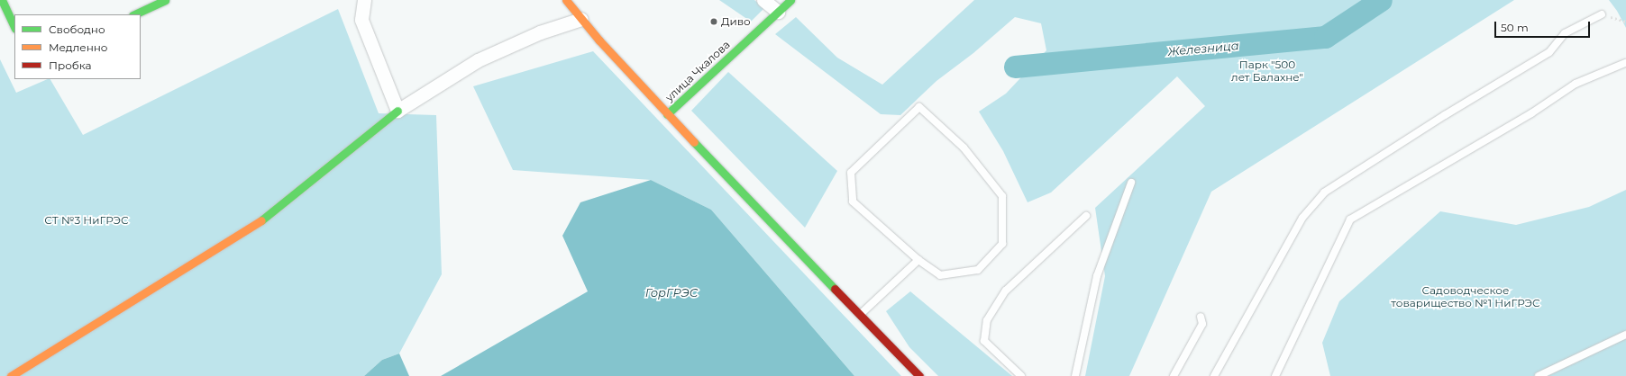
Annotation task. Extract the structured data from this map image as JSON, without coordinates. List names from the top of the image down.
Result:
{
  "streets": {
    "street": ["улица Чкалова"]
  },
  "water": ["Железница", "ГорГРЭС"],
  "parks": ["Парк \"500 лет Балахне\"", "СТ №3 НиГРЭС", "Садоводческое товарищество №1 НиГРЭС"],
  "places": ["Диво"],
  "legend": ["Свободно", "Медленно", "Пробка"],
  "scale_bar": "50 m"
}
